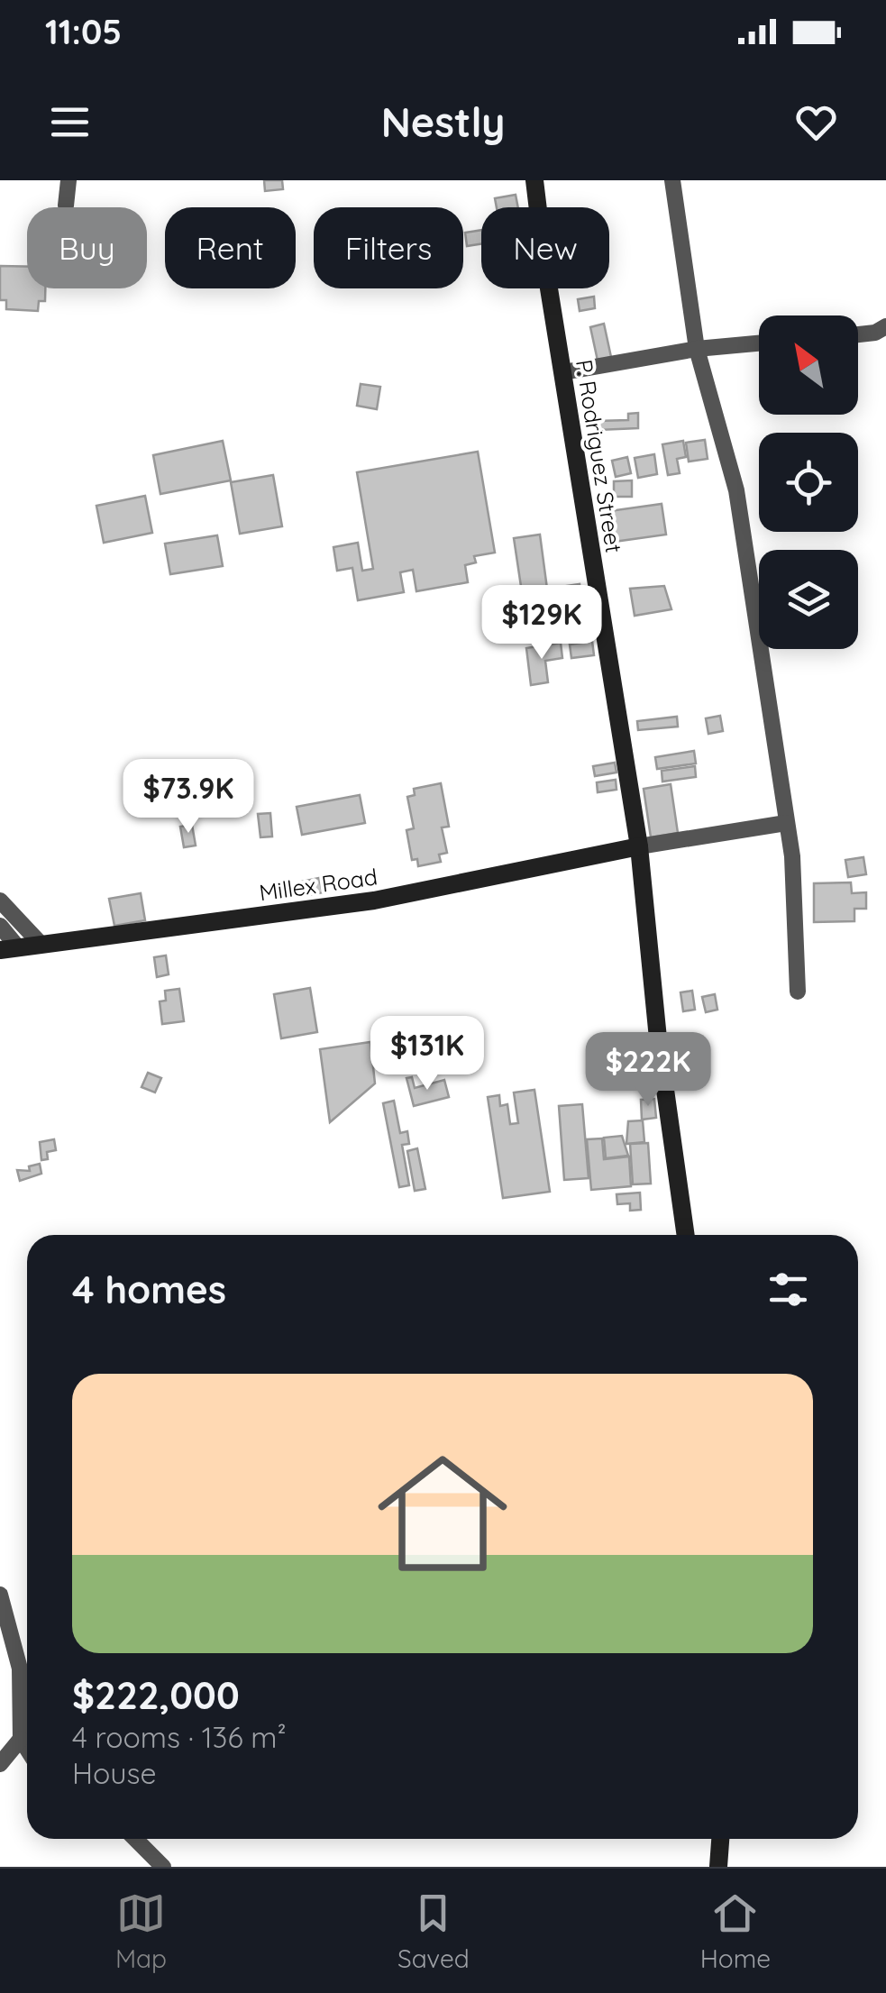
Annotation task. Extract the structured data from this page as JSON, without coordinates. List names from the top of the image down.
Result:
{
  "streets": {
    "street": ["P. Rodriguez Street", "Millex Road"]
  },
  "crossings": [
    ["P. Rodriguez Street", "Millex Road"]
  ],
  "north": "top left",
  "page": {
    "status": "11:05",
    "header": "Nestly",
    "chip": [
      "Buy",
      "Rent",
      "Filters",
      "New"
    ],
    "price": [
      "$129K",
      "$73.9K",
      "$131K",
      "$222K"
    ],
    "heading": "4 homes",
    "list": [
      {
        "name": "$222,000",
        "note": "4 rooms · 136 m² · House"
      }
    ],
    "tabs": ["Map", "Saved", "Home"]
  }
}
